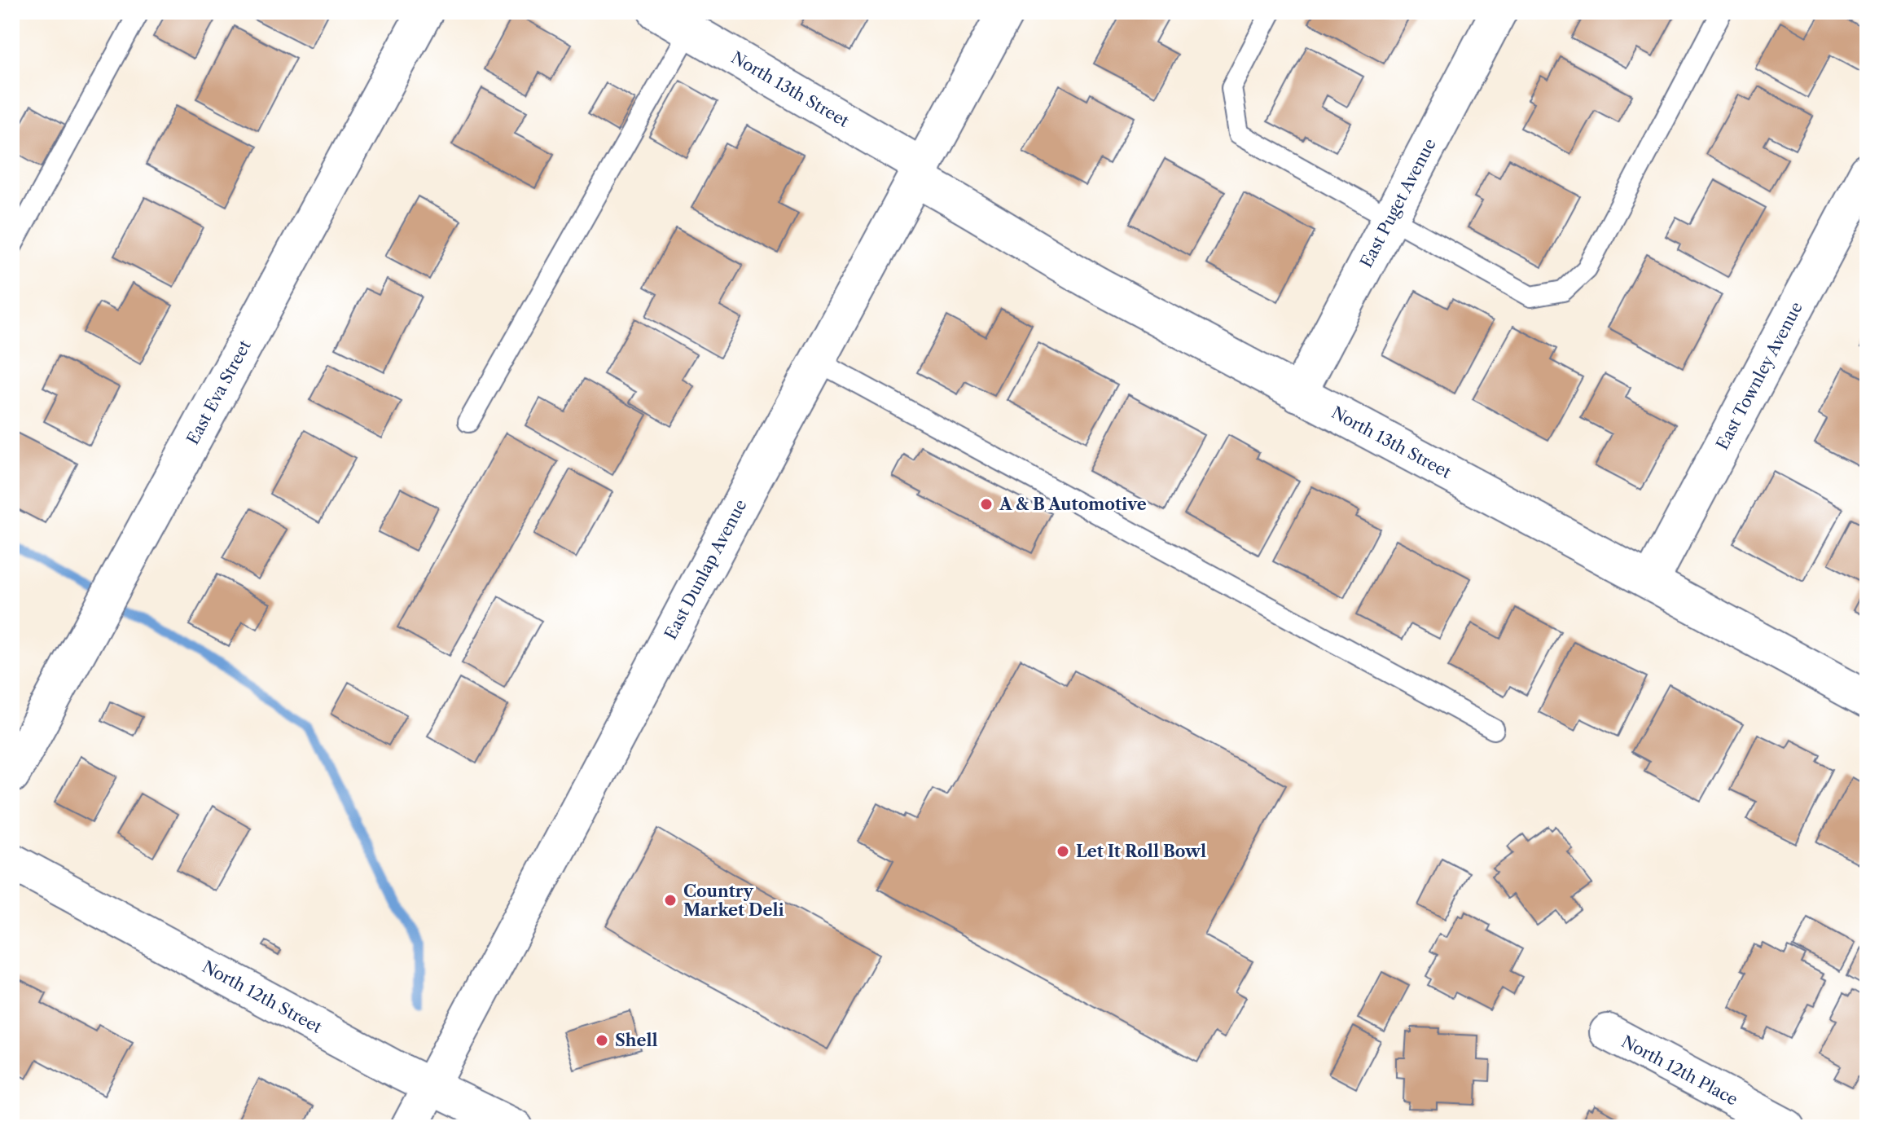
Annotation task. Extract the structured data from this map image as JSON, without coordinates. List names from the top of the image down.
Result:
{
  "streets": {
    "street": [
      "North 13th Street",
      "East Puget Avenue",
      "East Townley Avenue",
      "East Eva Street",
      "East Dunlap Avenue",
      "North 12th Street",
      "North 12th Place"
    ]
  },
  "crossings": [
    ["North 13th Street", "East Puget Avenue"],
    ["North 13th Street", "East Townley Avenue"],
    ["North 13th Street", "East Dunlap Avenue"],
    ["East Dunlap Avenue", "North 12th Street"]
  ],
  "places": [
    "A & B Automotive",
    "Let It Roll Bowl",
    "Country Market Deli",
    "Shell"
  ]
}
